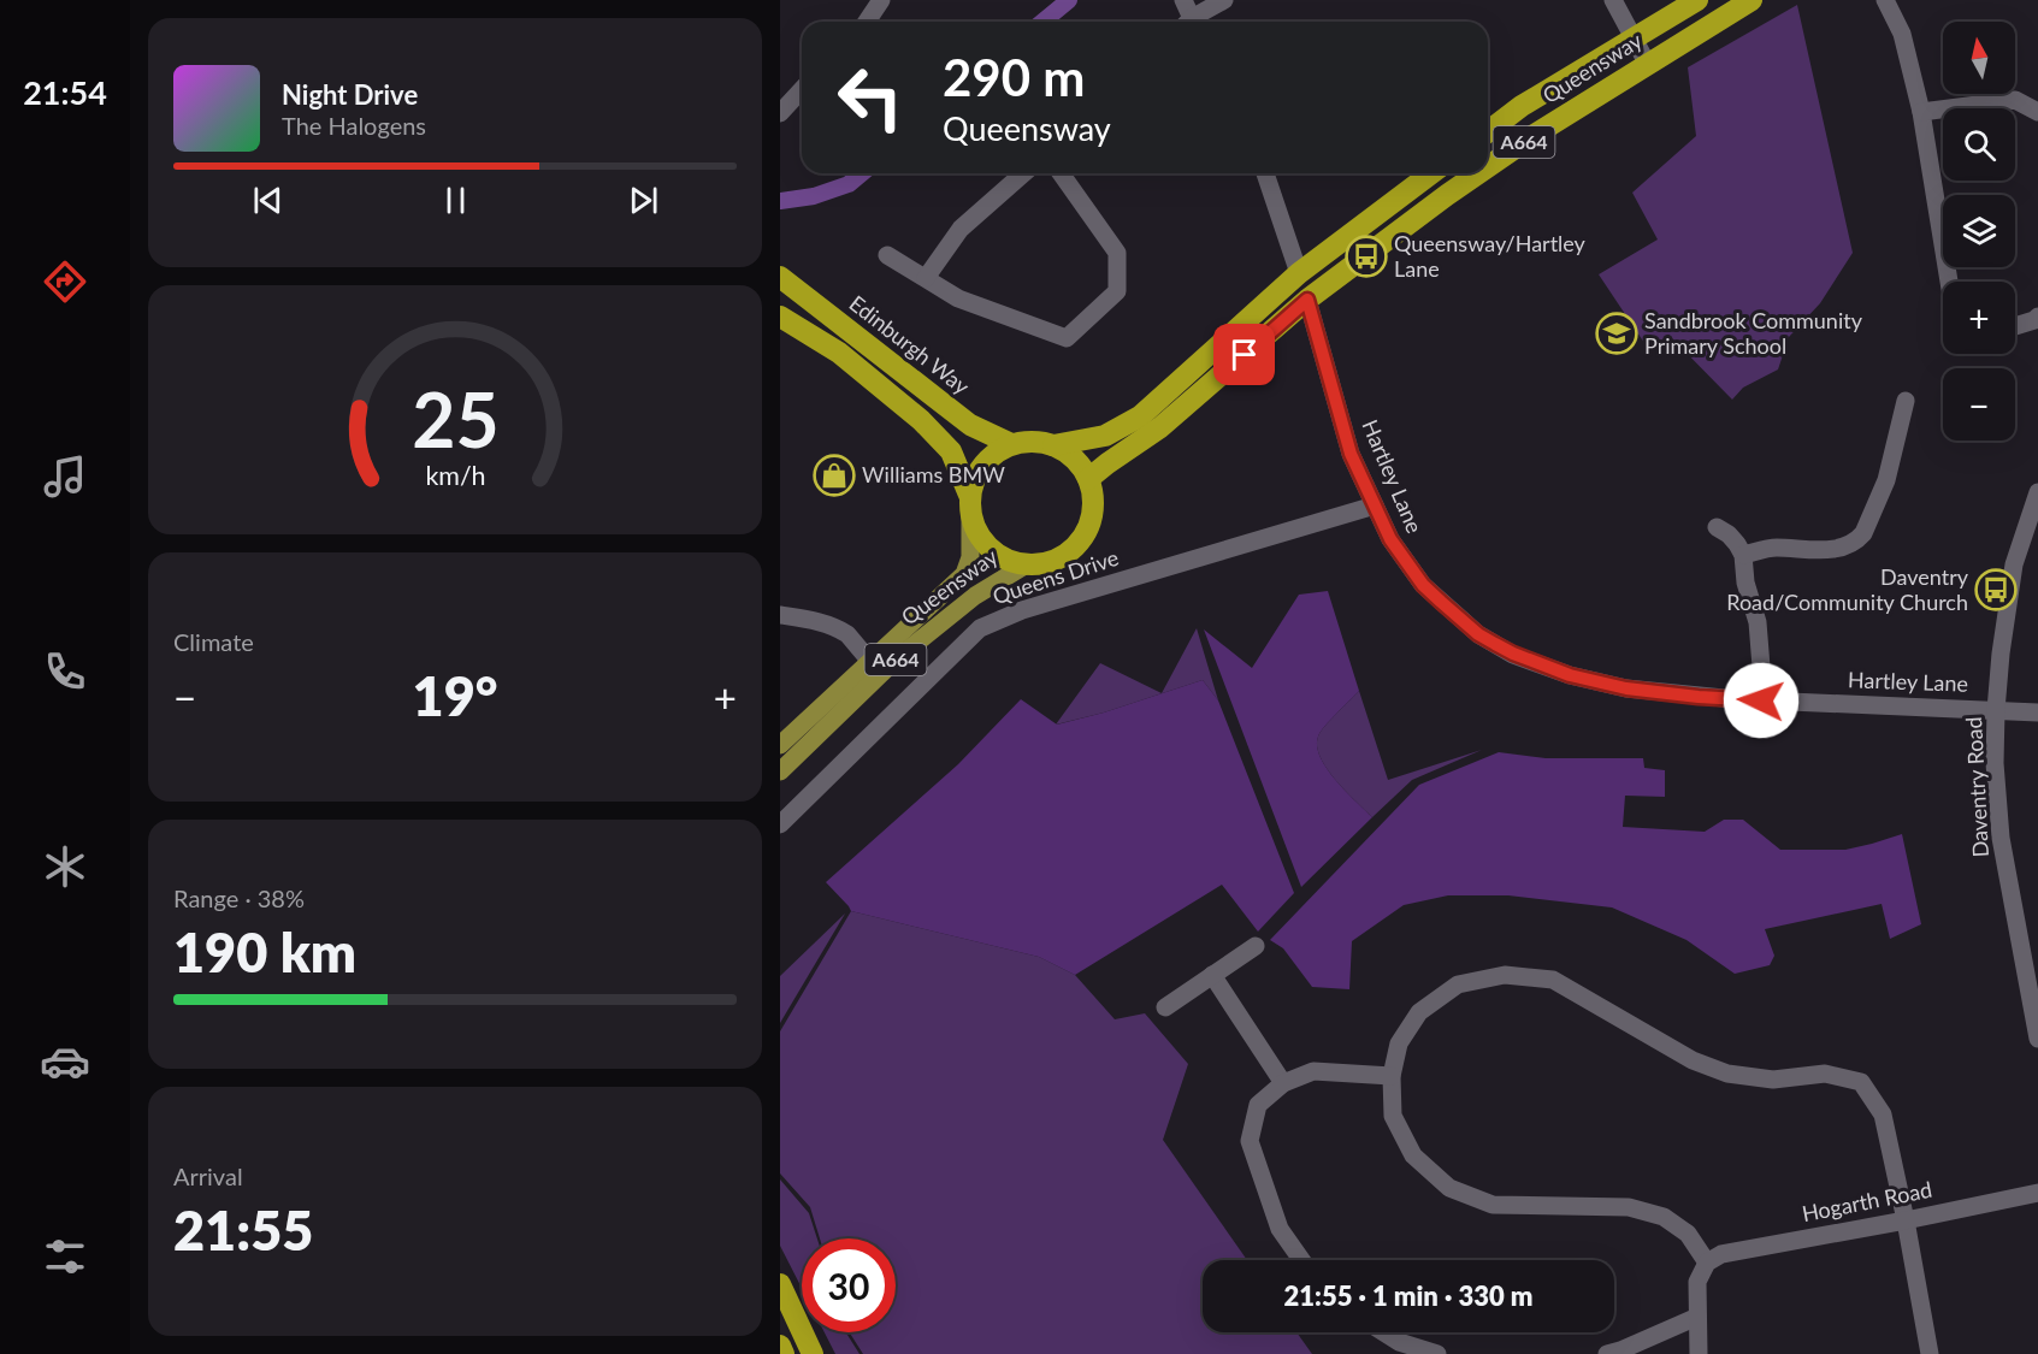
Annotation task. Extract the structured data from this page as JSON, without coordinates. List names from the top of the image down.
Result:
{
  "streets": {
    "highway": ["Queensway", "A664", "Edinburgh Way"],
    "street": [
      "Hartley Lane",
      "Queens Drive",
      "Daventry Road",
      "Hogarth Road"
    ]
  },
  "crossings": [
    ["Queensway", "A664"],
    ["Queensway", "Edinburgh Way"],
    ["Queensway", "Hartley Lane"],
    ["A664", "Edinburgh Way"],
    ["Hartley Lane", "Queens Drive"],
    ["Hartley Lane", "Daventry Road"]
  ],
  "places": {
    "bus stop": ["Queensway/Hartley Lane", "Daventry Road/Community Church"],
    "school or university": ["Sandbrook Community Primary School"],
    "shop": ["Williams BMW"]
  },
  "north": "top",
  "page": {
    "tabs": "21:54",
    "map_buttons": ["+", "−"],
    "turn": ["290 m", "Queensway"],
    "song": ["Night Drive", "The Halogens"],
    "tile": [
      "Climate",
      ["Range · 38%", "190 km"],
      ["Arrival", "21:55"]
    ],
    "heat": ["−", "19°", "+"],
    "limit": "30",
    "trip": "21:55 · 1 min · 330 m",
    "gauge": ["25", "km/h"]
  }
}
